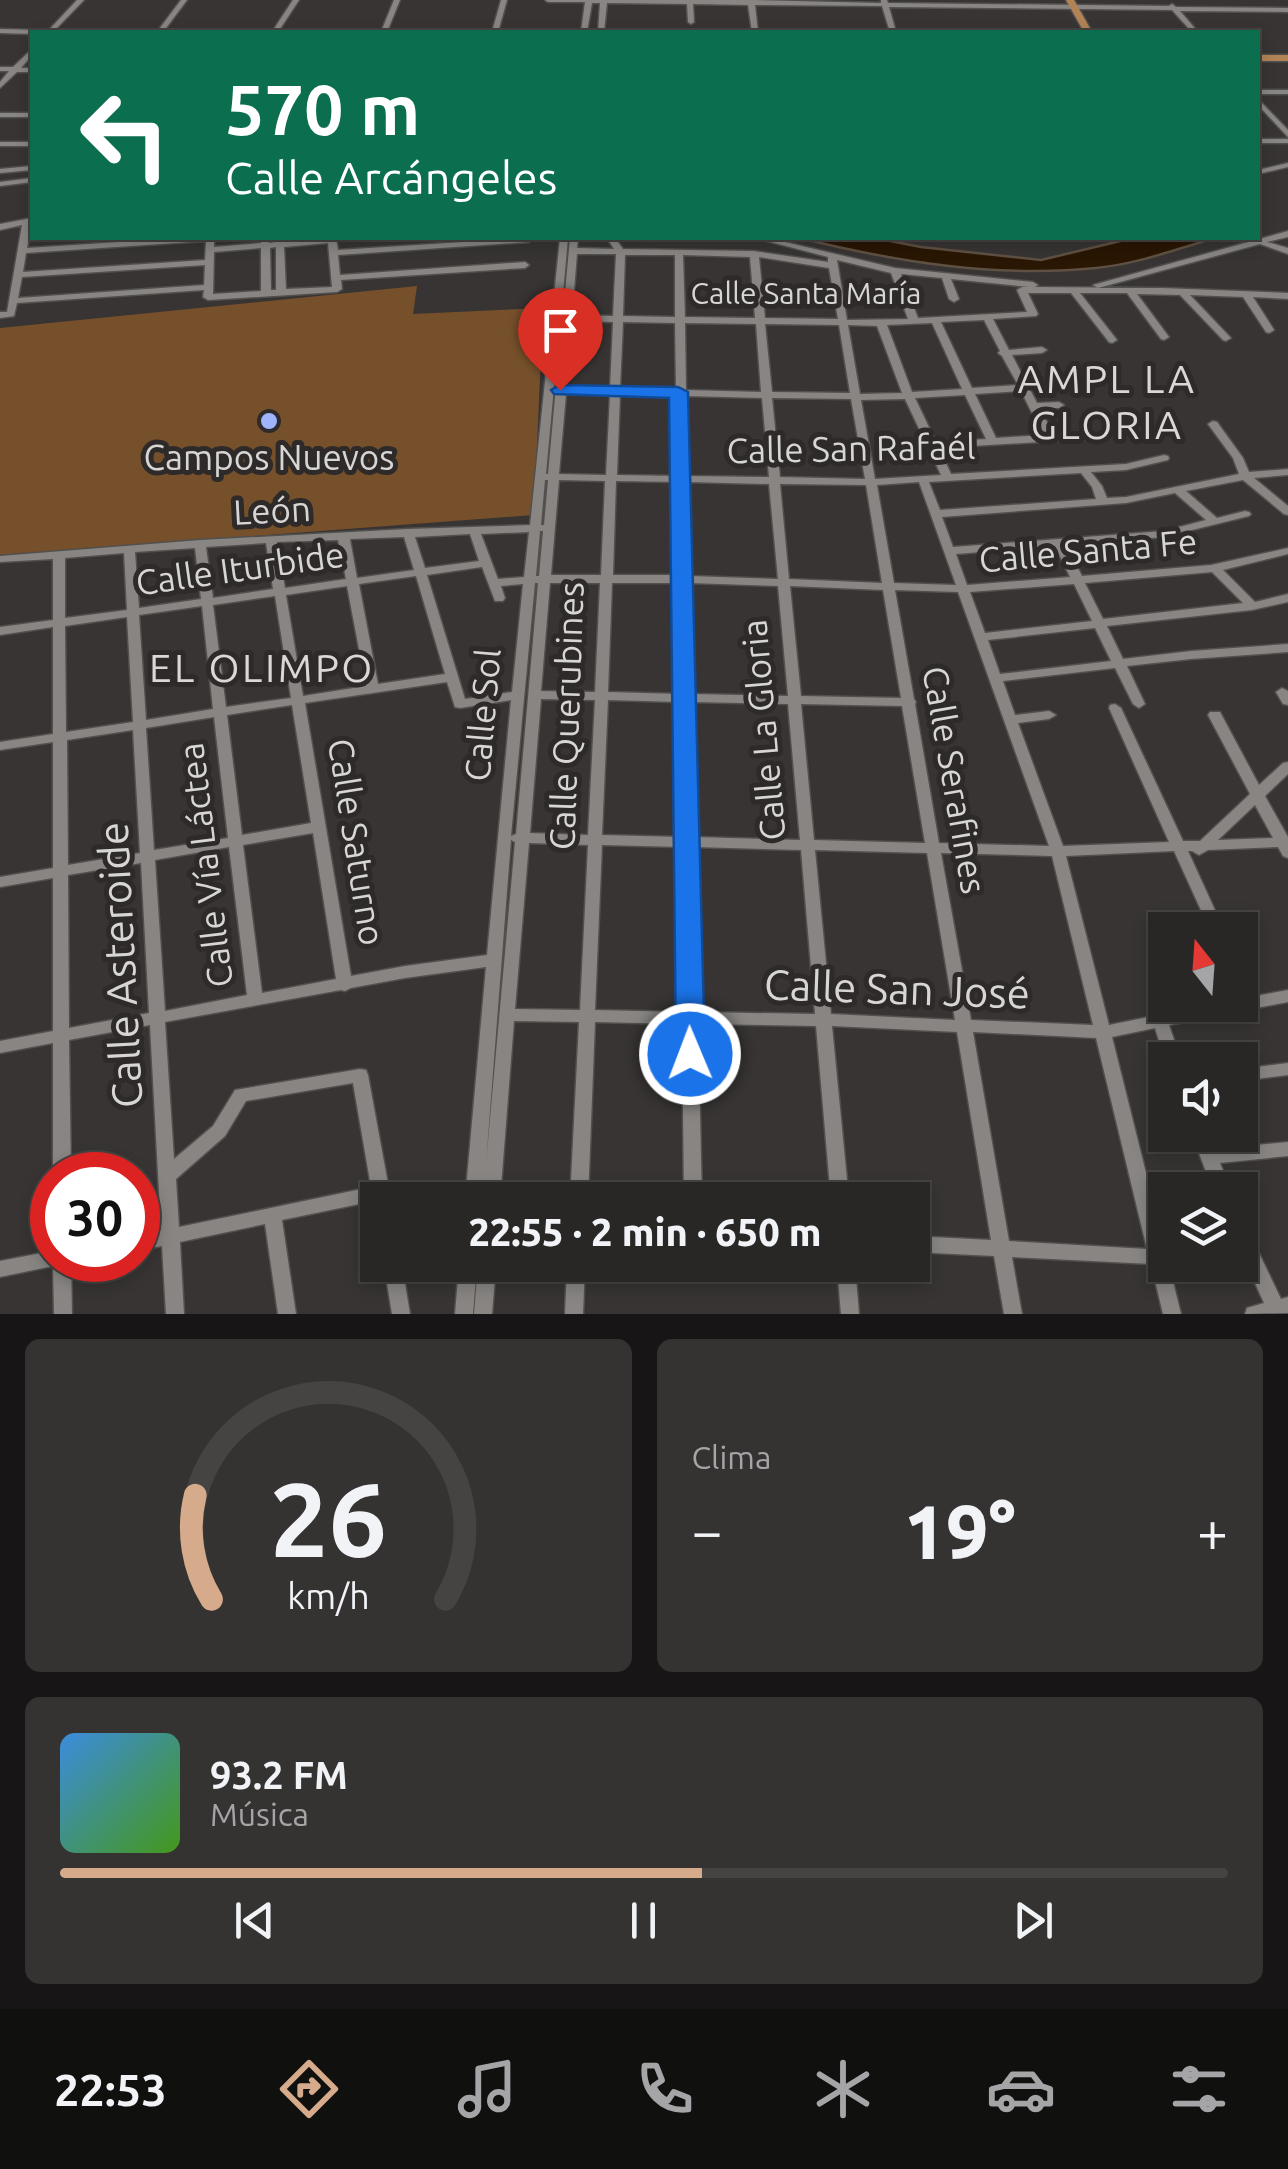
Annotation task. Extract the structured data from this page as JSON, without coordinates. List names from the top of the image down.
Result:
{
  "streets": {
    "street": [
      "Calle Santa María",
      "Calle San Rafaél",
      "León",
      "Calle Santa Fe",
      "Calle Iturbide",
      "Calle Sol",
      "Calle Querubines",
      "Calle La Gloria",
      "Calle Serafines",
      "Calle Saturno",
      "Calle Vía Láctea",
      "Calle Asteroide",
      "Calle San José"
    ]
  },
  "crossings": [
    ["Calle Santa María", "Calle Sol"],
    ["Calle Santa María", "Calle Querubines"],
    ["Calle Santa María", "Calle La Gloria"],
    ["Calle Santa María", "Calle Serafines"],
    ["Calle San Rafaél", "Calle Sol"],
    ["Calle San Rafaél", "Calle Querubines"],
    ["Calle San Rafaél", "Calle La Gloria"],
    ["Calle San Rafaél", "Calle Serafines"],
    ["León", "Calle Sol"],
    ["León", "Calle Saturno"],
    ["León", "Calle Vía Láctea"],
    ["León", "Calle Asteroide"],
    ["Calle Santa Fe", "Calle Sol"],
    ["Calle Santa Fe", "Calle Querubines"],
    ["Calle Santa Fe", "Calle La Gloria"],
    ["Calle Santa Fe", "Calle Serafines"],
    ["Calle Iturbide", "Calle Saturno"],
    ["Calle Iturbide", "Calle Vía Láctea"],
    ["Calle Iturbide", "Calle Asteroide"],
    ["Calle Sol", "Calle San José"],
    ["Calle Querubines", "Calle San José"],
    ["Calle La Gloria", "Calle San José"],
    ["Calle Serafines", "Calle San José"]
  ],
  "districts": ["AMPL LA GLORIA", "EL OLIMPO"],
  "places": ["Campos Nuevos"],
  "north": "top",
  "page": {
    "turn": ["570 m", "Calle Arcángeles"],
    "limit": "30",
    "trip": "22:55 · 2 min · 650 m",
    "tile": "Clima",
    "heat": ["−", "19°", "+"],
    "song": ["93.2 FM", "Música"],
    "tabs": "22:53",
    "gauge": ["26", "km/h"]
  }
}
